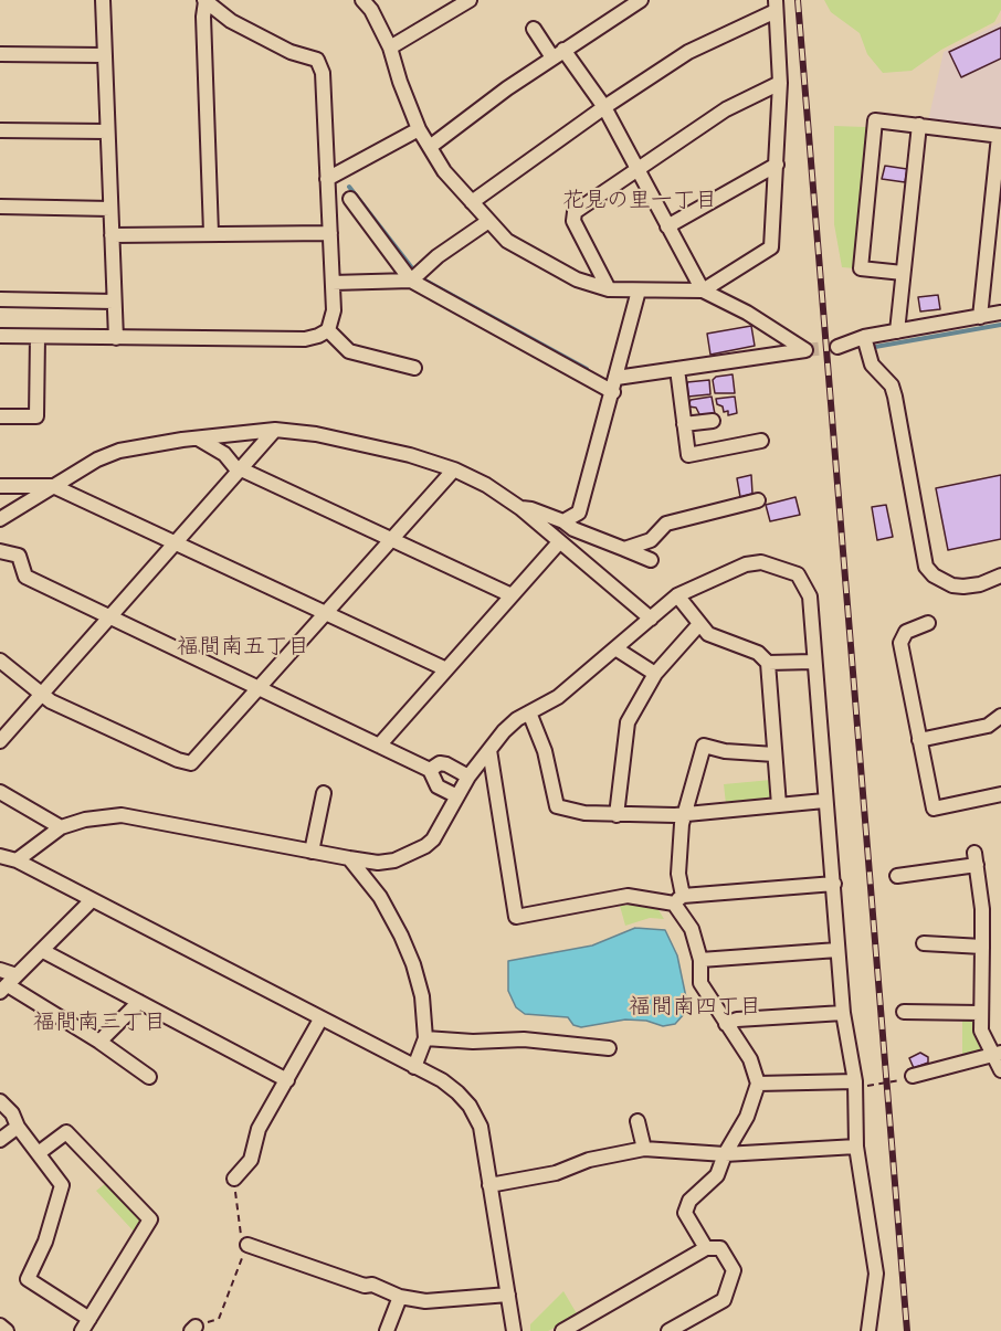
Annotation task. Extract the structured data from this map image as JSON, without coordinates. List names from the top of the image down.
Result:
{
  "districts": [
    "花見の里一丁目",
    "福間南五丁目",
    "福間南四丁目",
    "福間南三丁目"
  ]
}
